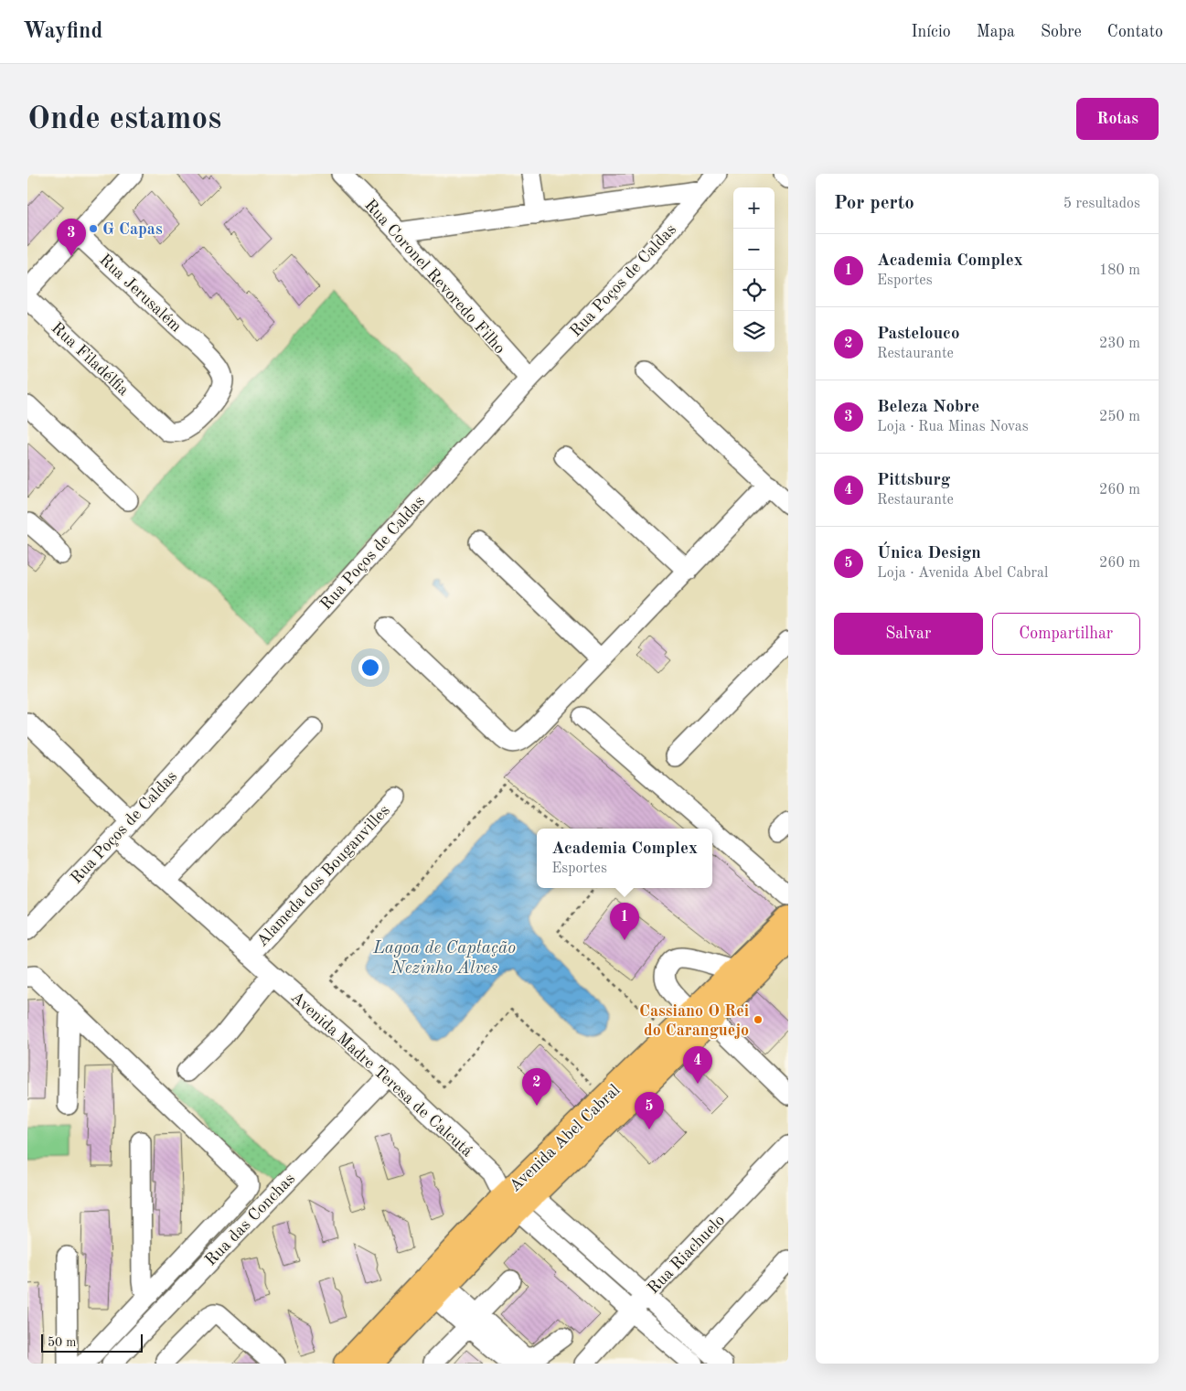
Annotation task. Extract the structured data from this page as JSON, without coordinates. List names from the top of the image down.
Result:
{
  "streets": {
    "main road": ["Avenida Abel Cabral"],
    "street": [
      "Rua Coronel Revoredo Filho",
      "Rua Poços de Caldas",
      "Rua Jerusalém",
      "Rua Filadélfia",
      "Alameda dos Bouganvilles",
      "Avenida Madre Teresa de Calcutá",
      "Rua das Conchas",
      "Rua Riachuelo"
    ]
  },
  "crossings": [
    ["Rua Coronel Revoredo Filho", "Rua Poços de Caldas"],
    ["Rua Poços de Caldas", "Avenida Madre Teresa de Calcutá"],
    ["Rua Jerusalém", "Rua Filadélfia"],
    ["Alameda dos Bouganvilles", "Avenida Madre Teresa de Calcutá"],
    ["Avenida Madre Teresa de Calcutá", "Avenida Abel Cabral"],
    ["Avenida Madre Teresa de Calcutá", "Rua das Conchas"],
    ["Avenida Madre Teresa de Calcutá", "Rua Riachuelo"]
  ],
  "water": ["Lagoa de Captação Nezinho Alves"],
  "places": ["G Capas", "Cassiano O Rei do Caranguejo"],
  "scale_bar": "50 m",
  "page": {
    "header": "Wayfind",
    "nav": [
      "Início",
      "Mapa",
      "Sobre",
      "Contato"
    ],
    "buttons": [
      "Rotas",
      ["Salvar", "Compartilhar"]
    ],
    "title": "Onde estamos",
    "heading": ["Por perto", "5 resultados"],
    "map_buttons": ["+", "−"],
    "pins": [
      "3",
      "1",
      "4",
      "2",
      "5"
    ],
    "list": [
      {
        "mark": "1",
        "name": "Academia Complex",
        "note": "Esportes",
        "value": "180 m"
      },
      {
        "mark": "2",
        "name": "Pastelouco",
        "note": "Restaurante",
        "value": "230 m"
      },
      {
        "mark": "3",
        "name": "Beleza Nobre",
        "note": "Loja · Rua Minas Novas",
        "value": "250 m"
      },
      {
        "mark": "4",
        "name": "Pittsburg",
        "note": "Restaurante",
        "value": "260 m"
      },
      {
        "mark": "5",
        "name": "Única Design",
        "note": "Loja · Avenida Abel Cabral",
        "value": "260 m"
      }
    ],
    "popup": ["Academia Complex", "Esportes"],
    "scale": "50 m"
  }
}
